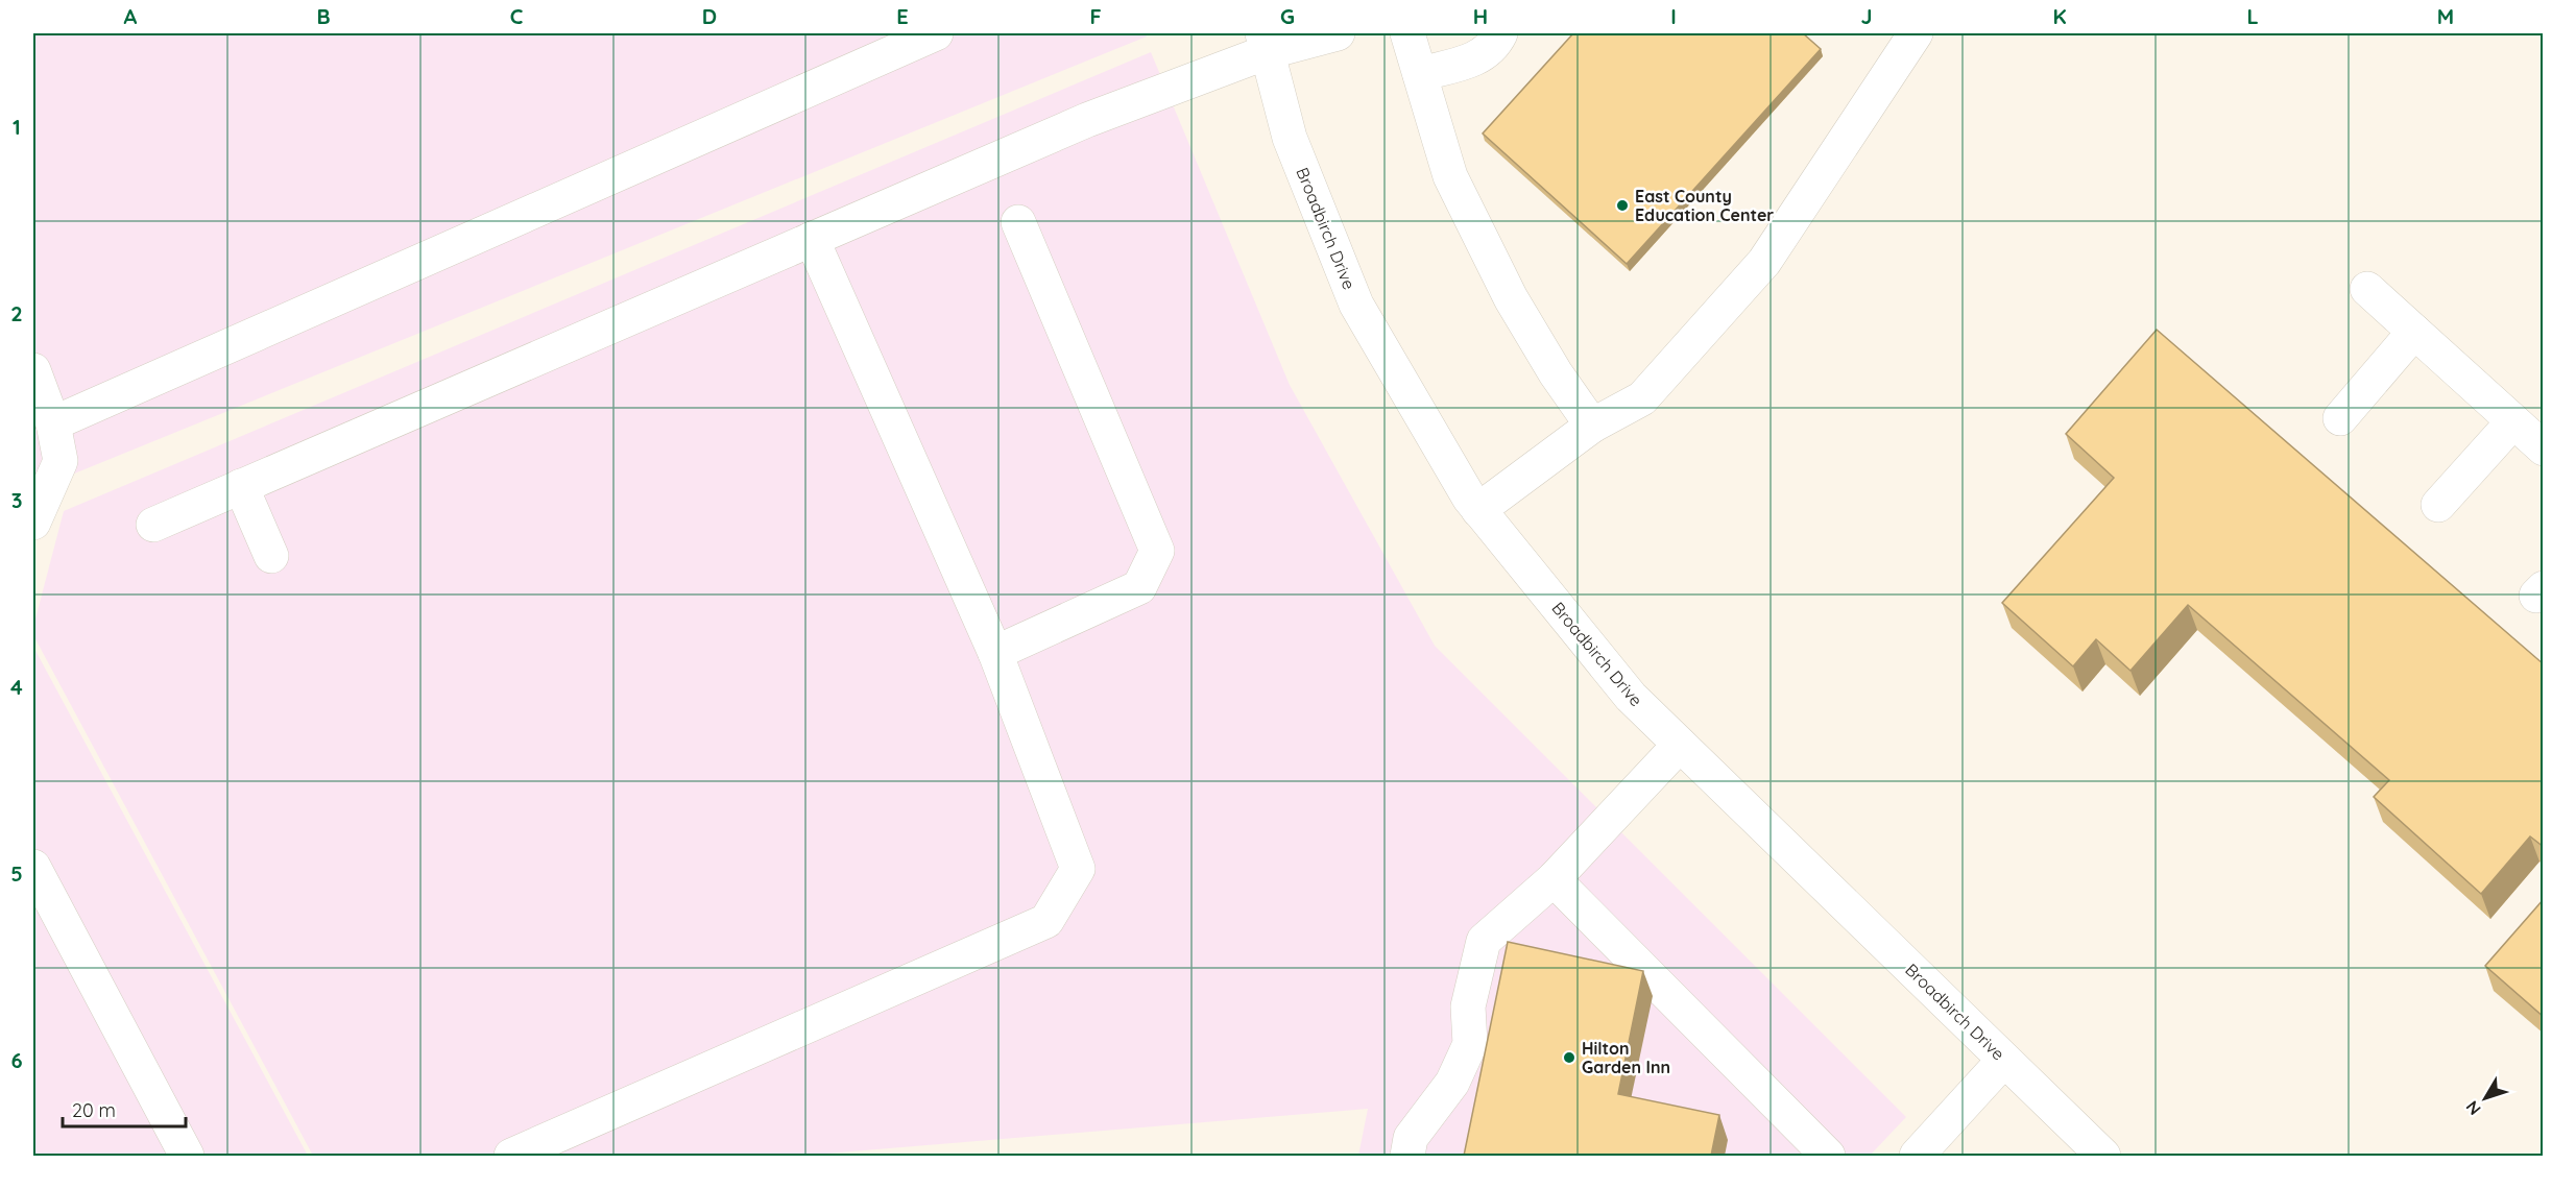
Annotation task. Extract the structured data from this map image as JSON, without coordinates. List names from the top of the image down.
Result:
{
  "streets": {
    "street": ["Broadbirch Drive"]
  },
  "places": ["East County Education Center", "Hilton Garden Inn"],
  "scale_bar": "20 m",
  "north": "bottom left",
  "grid": {
    "columns": [
      "A",
      "B",
      "C",
      "D",
      "E",
      "F",
      "G",
      "H",
      "I",
      "J",
      "K",
      "L",
      "M"
    ],
    "rows": [
      "1",
      "2",
      "3",
      "4",
      "5",
      "6"
    ]
  }
}
